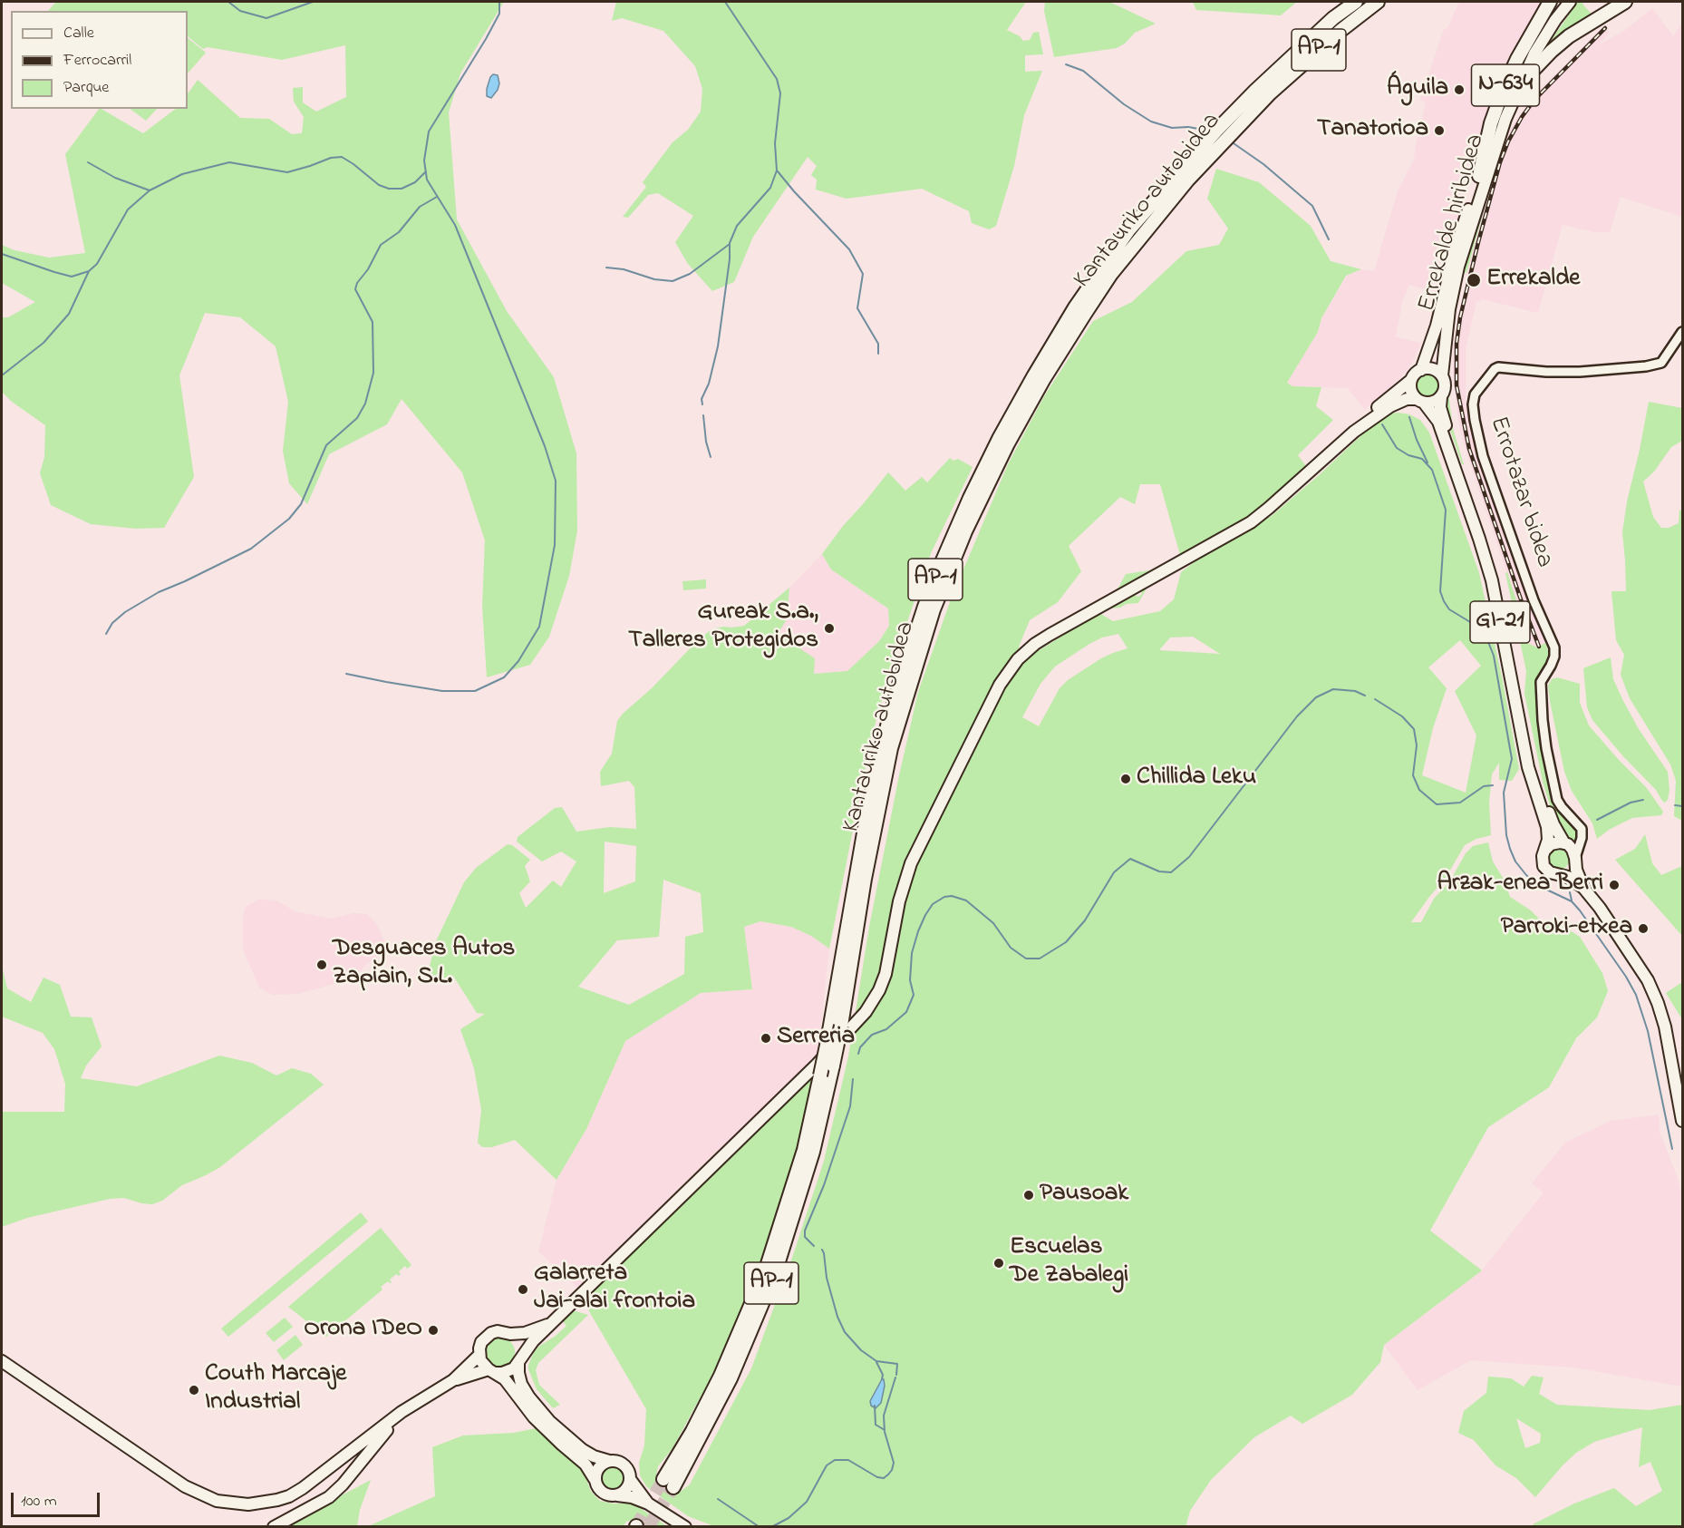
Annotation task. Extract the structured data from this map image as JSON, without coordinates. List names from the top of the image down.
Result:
{
  "streets": {
    "highway": ["AP-1", "N-634", "Kantauriko autobidea"],
    "main road": ["Errekalde hiribidea", "GI-21"],
    "street": ["Errotazar bidea"]
  },
  "crossings": [
    ["N-634", "Errekalde hiribidea"],
    ["Errekalde hiribidea", "GI-21"]
  ],
  "places": [
    "Águila",
    "Tanatorioa",
    "Errekalde",
    "Gureak S.a., Talleres Protegidos",
    "Chillida Leku",
    "Arzak-enea Berri",
    "Parroki-etxea",
    "Desguaces Autos Zapiain, S.L.",
    "Serreria",
    "Pausoak",
    "Escuelas De Zabalegi",
    "Galarreta Jai-alai frontoia",
    "Orona IDeO",
    "Couth Marcaje Industrial"
  ],
  "legend": ["Calle", "Ferrocarril", "Parque"],
  "scale_bar": "100 m"
}
